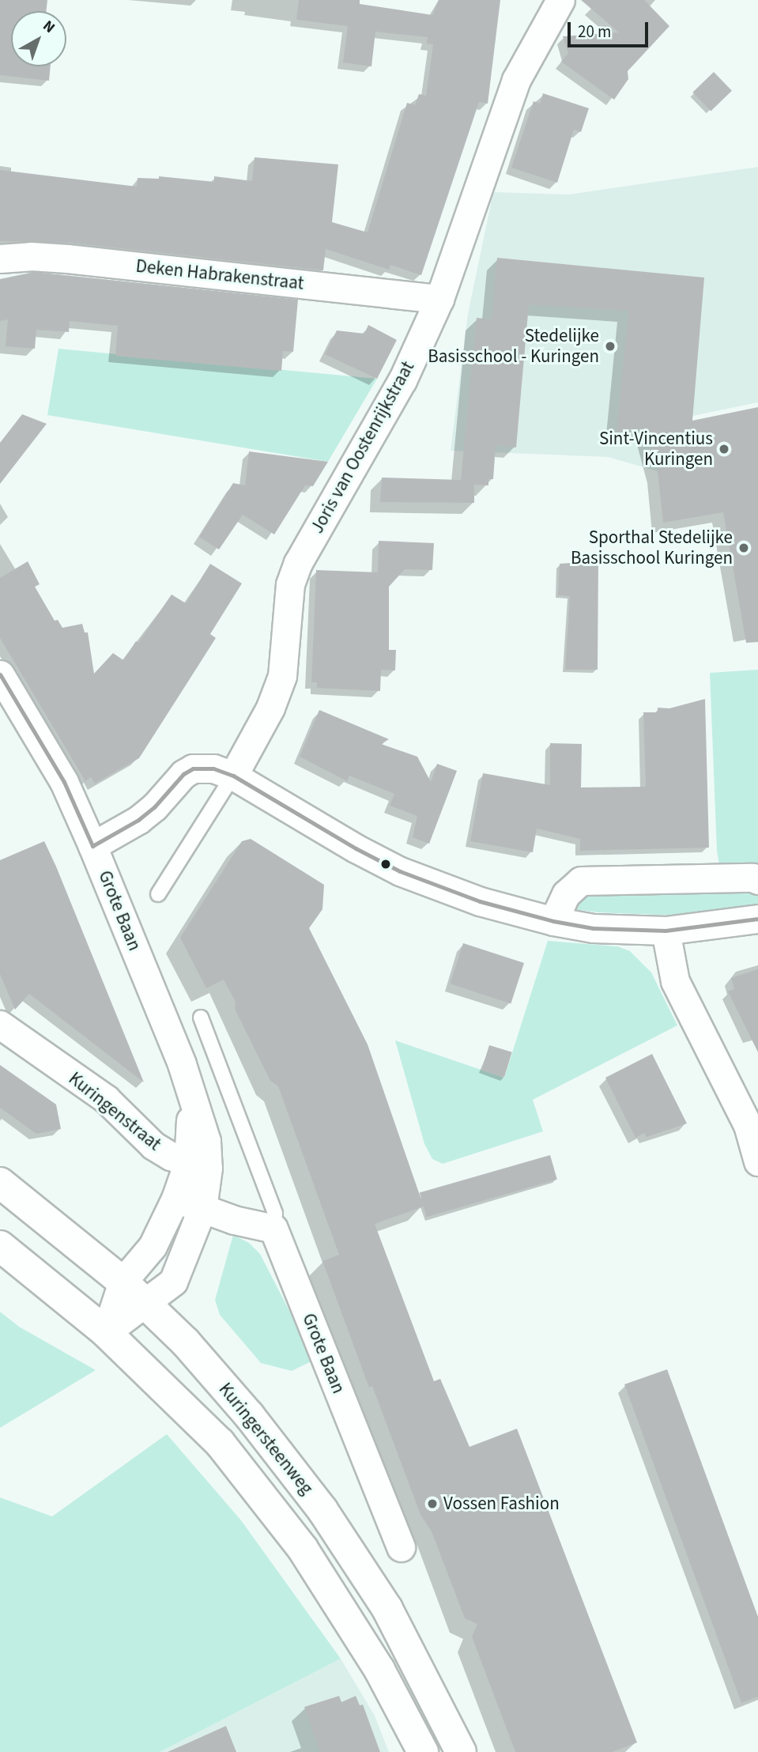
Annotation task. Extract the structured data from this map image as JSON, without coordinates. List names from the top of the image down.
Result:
{
  "streets": {
    "main road": ["Kuringersteenweg"],
    "street": [
      "Deken Habrakenstraat",
      "Joris van Oostenrijkstraat",
      "Grote Baan",
      "Kuringenstraat"
    ]
  },
  "crossings": [
    ["Deken Habrakenstraat", "Joris van Oostenrijkstraat"],
    ["Grote Baan", "Kuringenstraat"],
    ["Grote Baan", "Kuringersteenweg"]
  ],
  "places": [
    "Stedelijke Basisschool - Kuringen",
    "Sint-Vincentius Kuringen",
    "Sporthal Stedelijke Basisschool Kuringen",
    "Vossen Fashion"
  ],
  "scale_bar": "20 m",
  "north": "top right"
}
